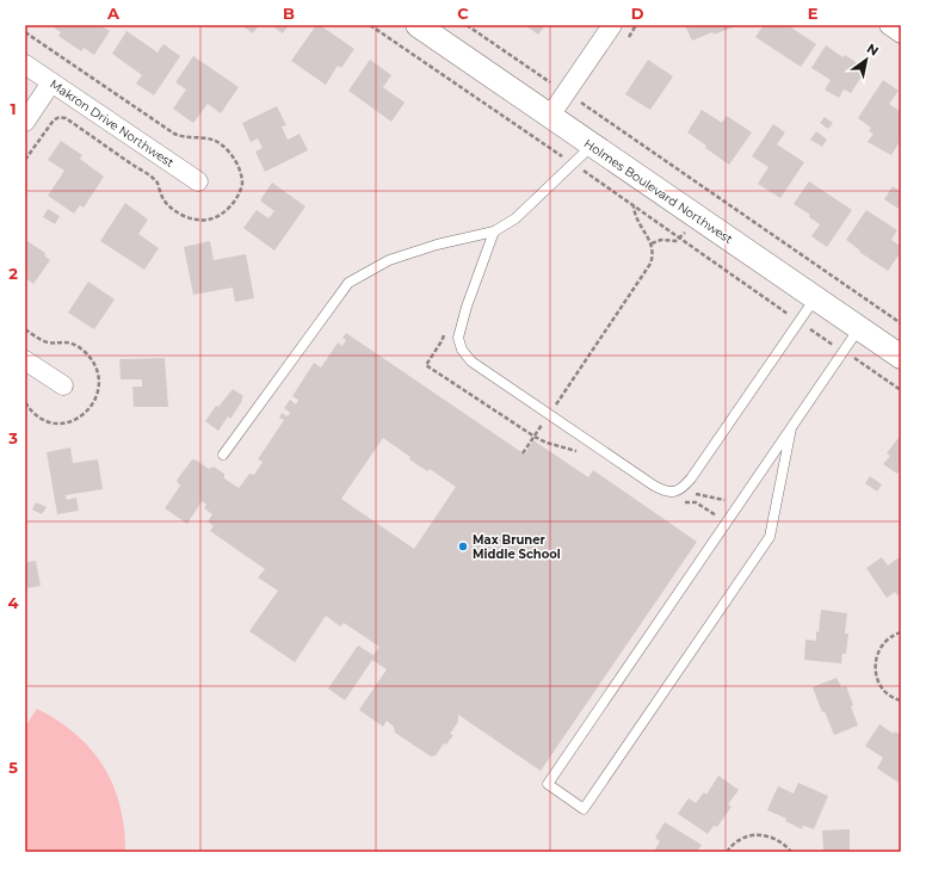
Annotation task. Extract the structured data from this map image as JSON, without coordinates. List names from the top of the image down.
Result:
{
  "streets": {
    "street": ["Makron Drive Northwest", "Holmes Boulevard Northwest"]
  },
  "places": ["Max Bruner Middle School"],
  "north": "top right",
  "grid": {
    "columns": [
      "A",
      "B",
      "C",
      "D",
      "E"
    ],
    "rows": [
      "1",
      "2",
      "3",
      "4",
      "5"
    ]
  }
}
